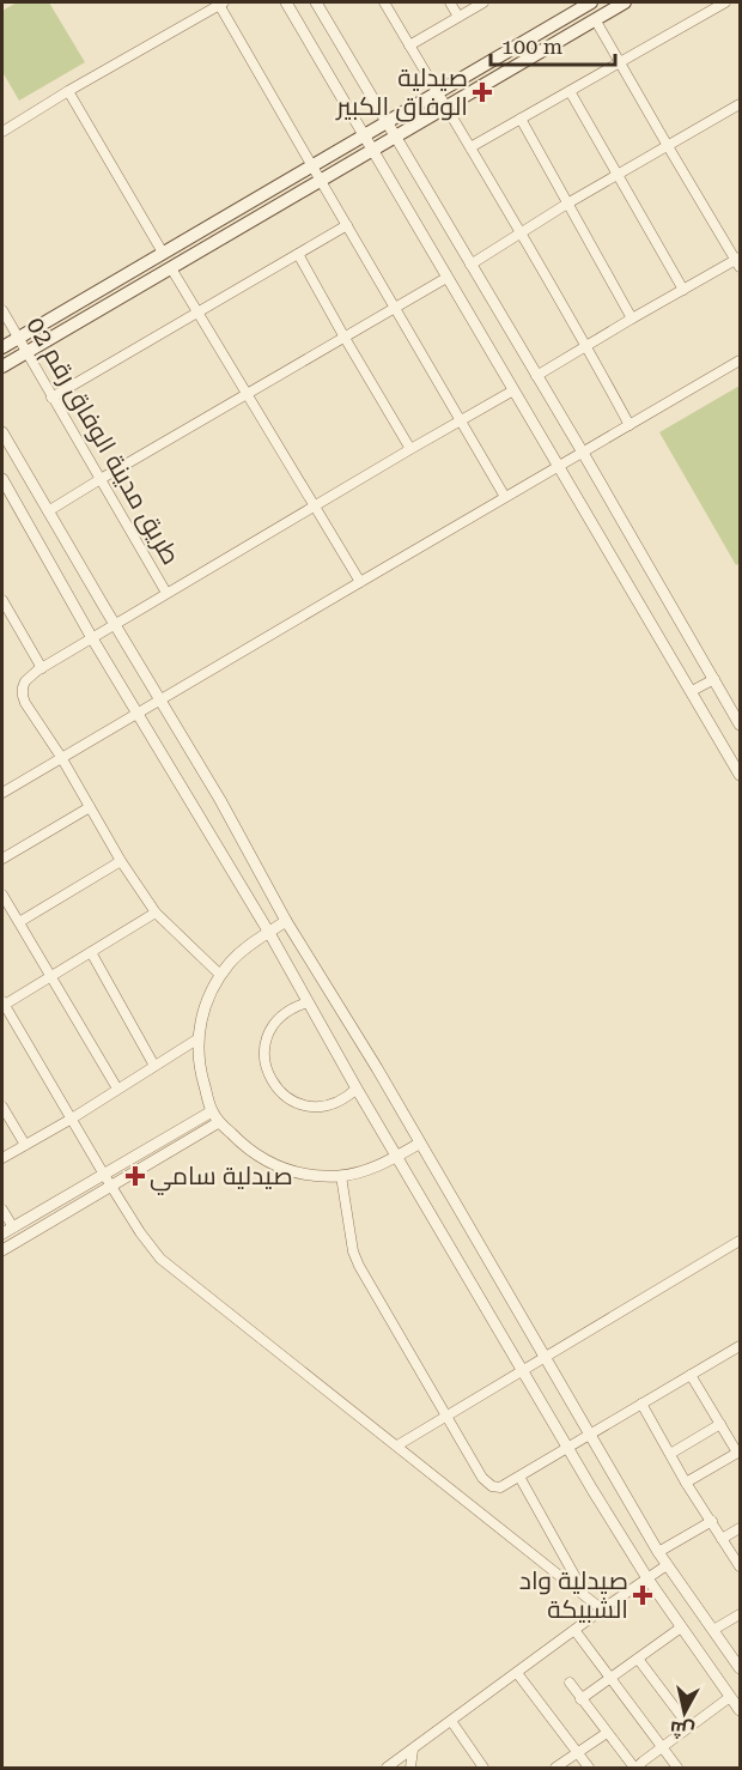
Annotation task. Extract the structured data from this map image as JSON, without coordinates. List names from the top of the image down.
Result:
{
  "streets": {
    "street": ["طريق مدينة الوفاق رقم 02"]
  },
  "places": {
    "health": ["صيدلية الوفاق الكبير", "صيدلية سامي", "صيدلية واد الشبيكة"]
  },
  "scale_bar": "100 m",
  "north": "bottom"
}
